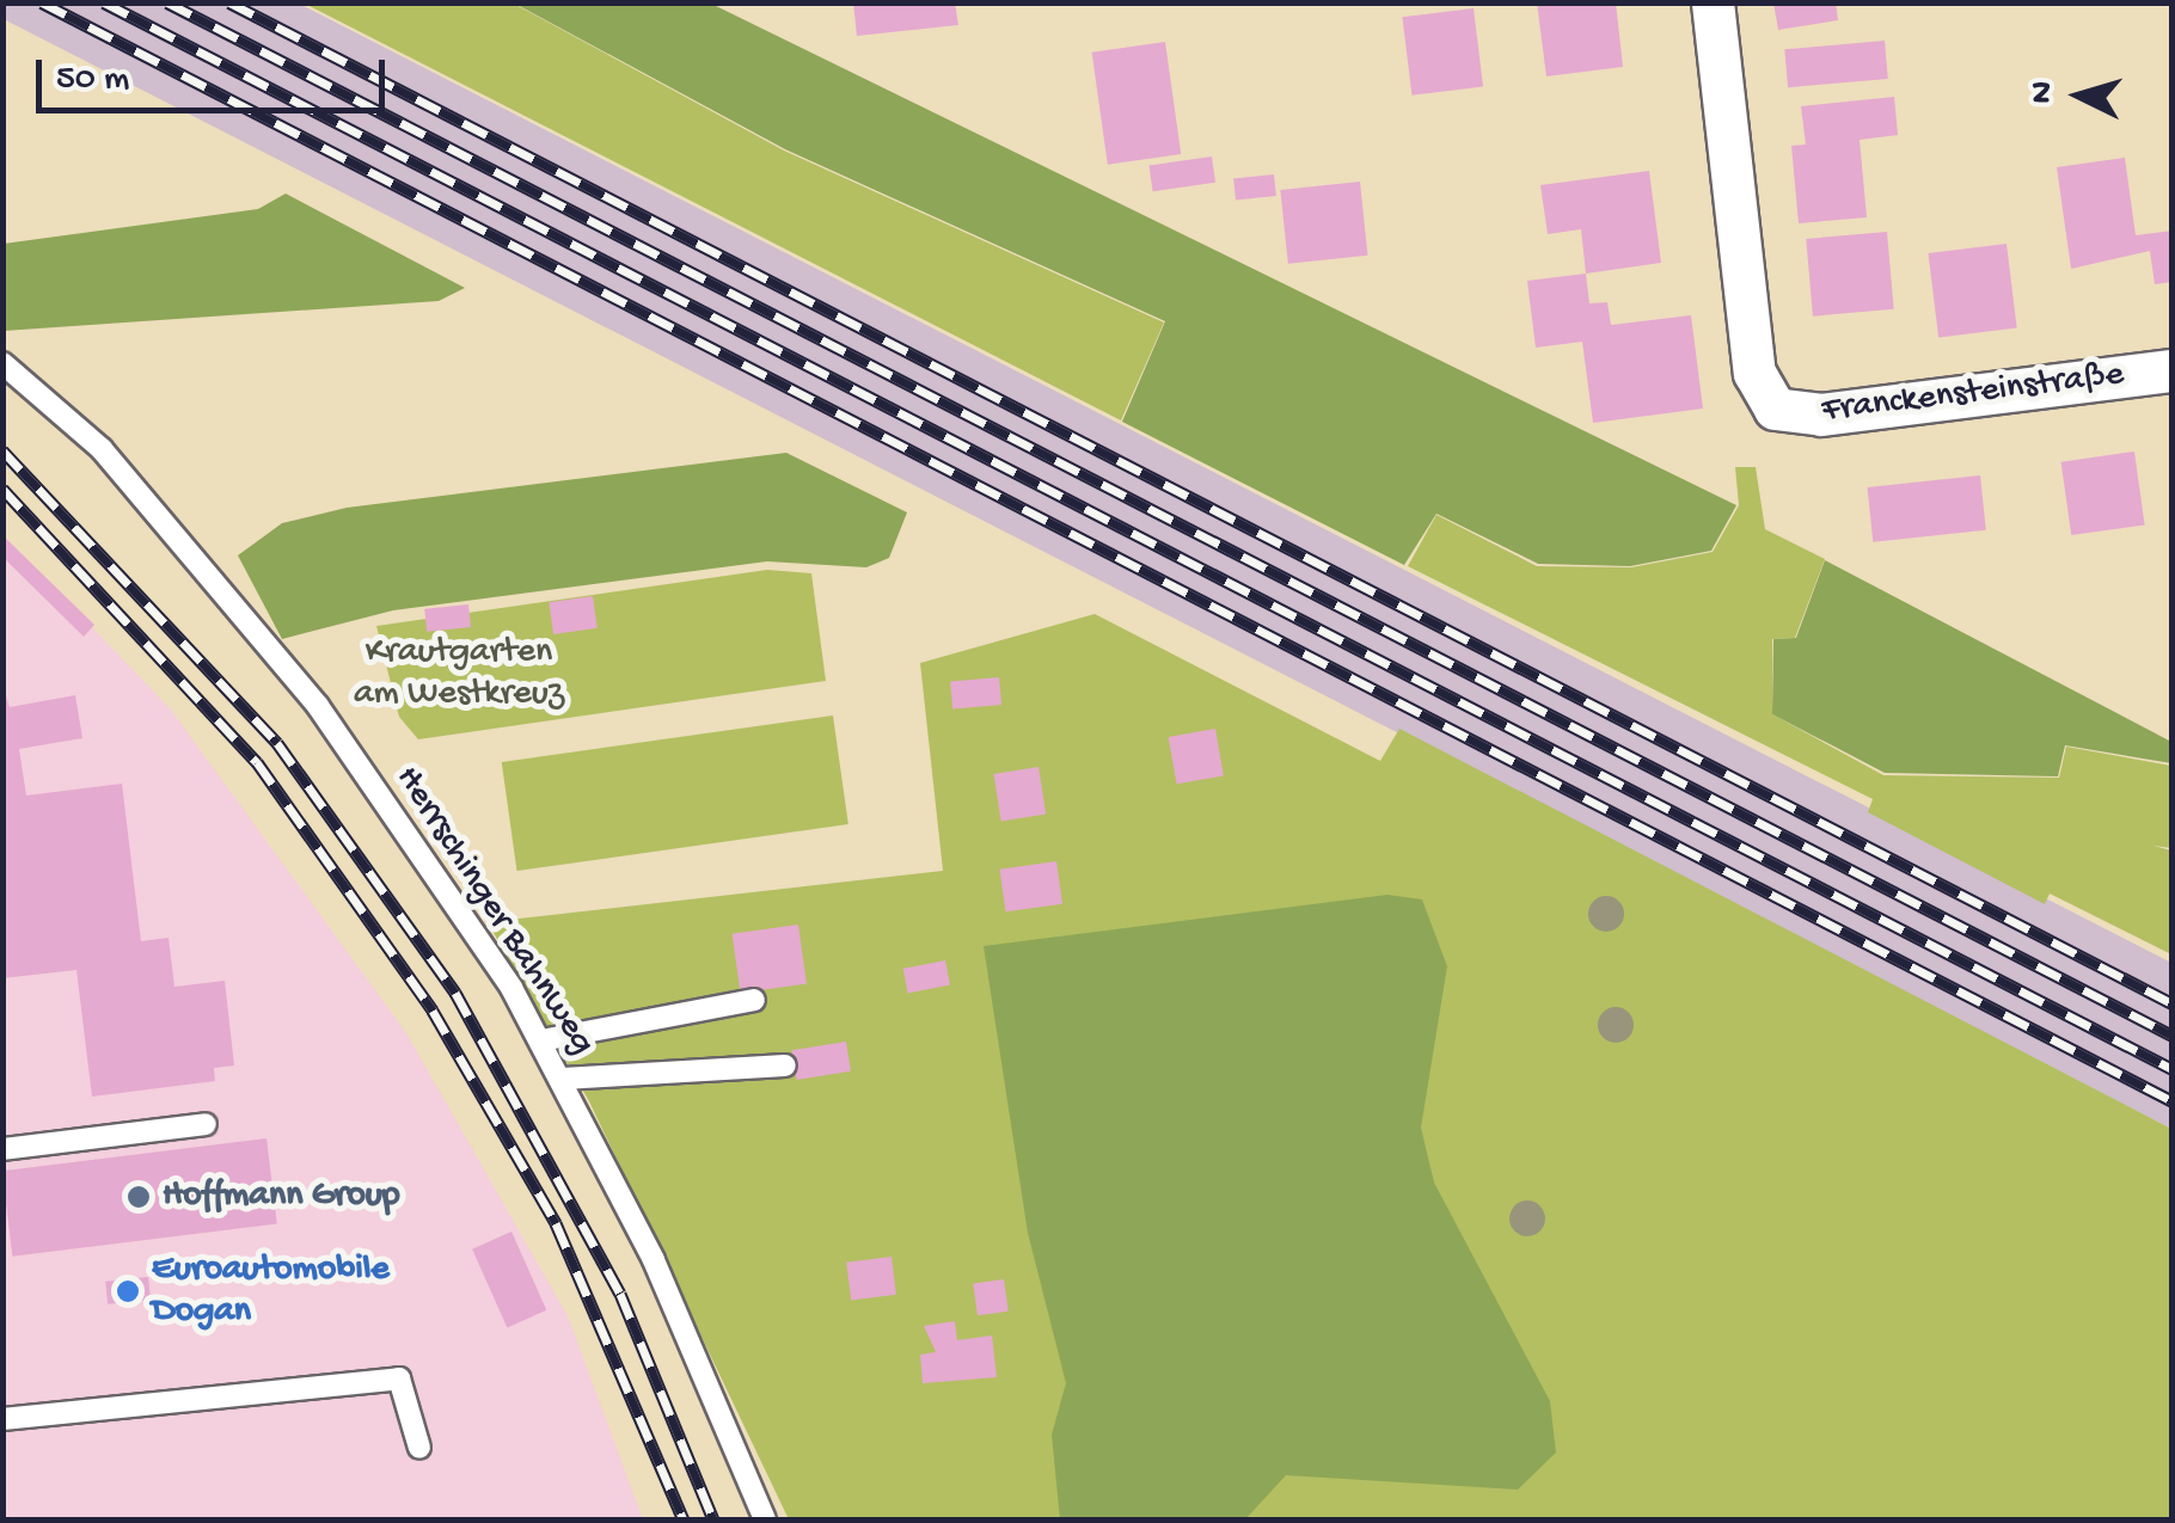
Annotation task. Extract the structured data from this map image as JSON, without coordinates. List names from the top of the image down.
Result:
{
  "streets": {
    "street": ["Franckensteinstraße"],
    "lane": ["Herrschinger Bahnweg"]
  },
  "parks": ["Krautgarten am Westkreuz"],
  "places": ["Hoffmann Group", "Euroautomobile Dogan"],
  "scale_bar": "50 m",
  "north": "left"
}
